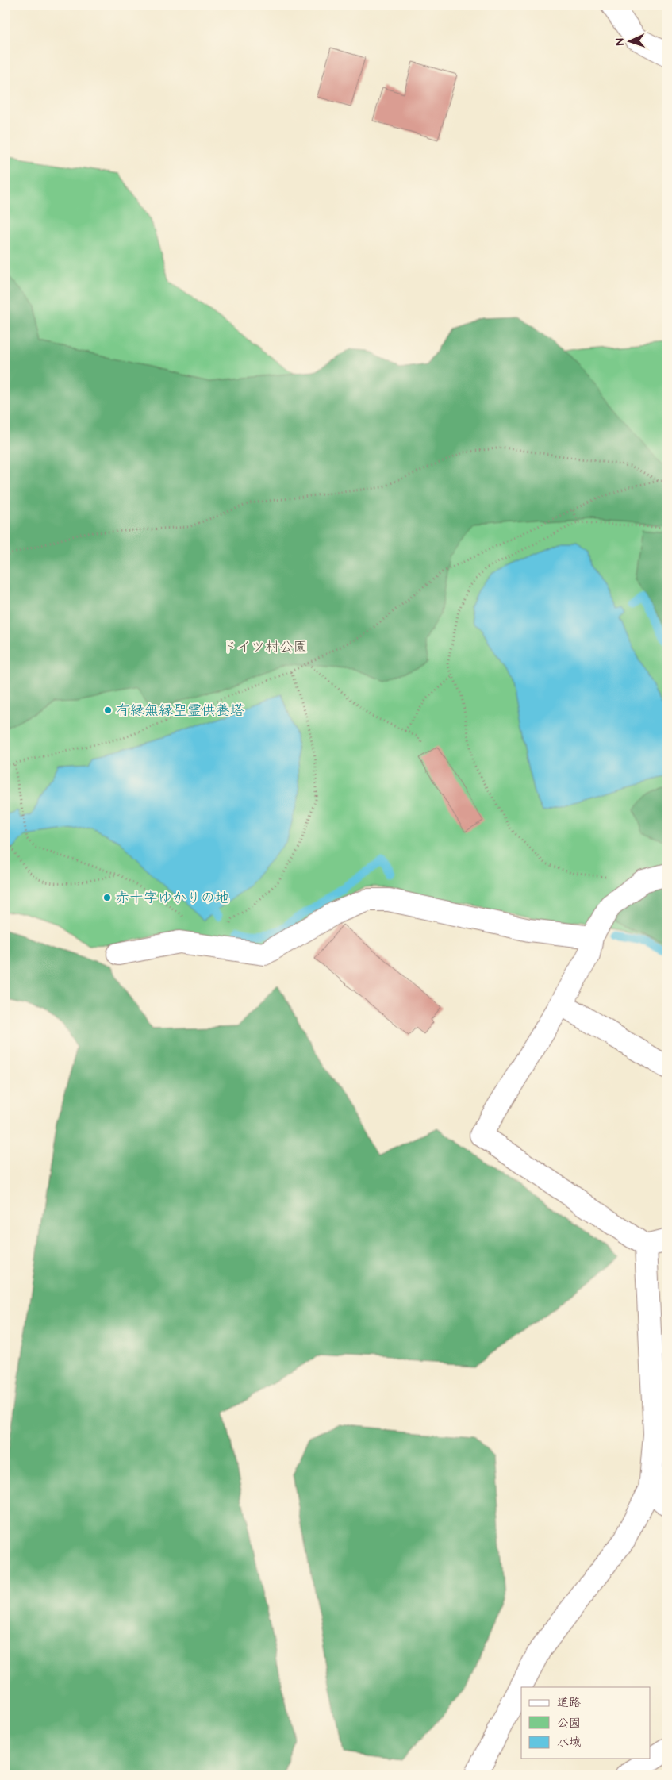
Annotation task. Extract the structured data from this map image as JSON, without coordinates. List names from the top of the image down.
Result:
{
  "parks": ["ドイツ村公園"],
  "places": ["有縁無縁聖霊供養塔", "赤十字ゆかりの地"],
  "legend": ["道路", "公園", "水域"],
  "north": "left"
}
